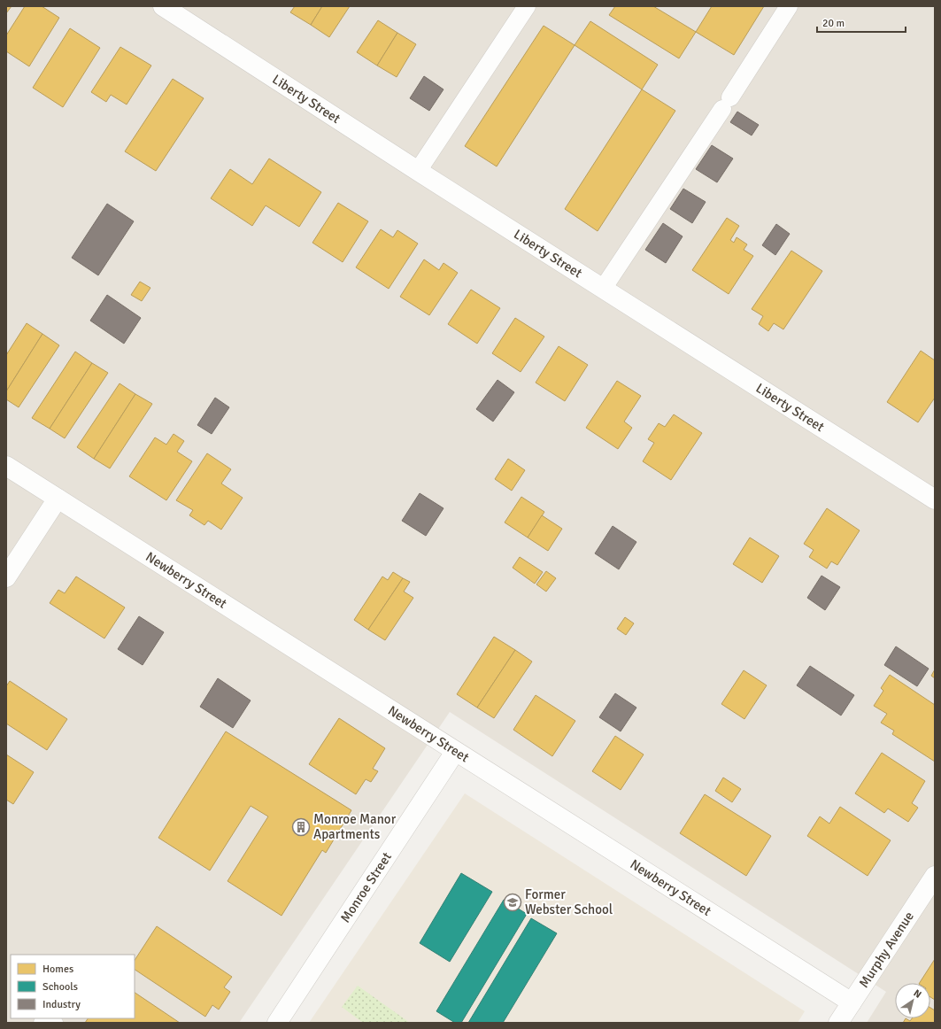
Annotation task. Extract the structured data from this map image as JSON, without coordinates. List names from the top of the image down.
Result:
{
  "streets": {
    "street": [
      "Liberty Street",
      "Newberry Street",
      "Monroe Street",
      "Murphy Avenue"
    ]
  },
  "crossings": [
    ["Newberry Street", "Monroe Street"],
    ["Newberry Street", "Murphy Avenue"]
  ],
  "places": {
    "building": ["Monroe Manor Apartments"],
    "school or university": ["Former Webster School"]
  },
  "legend": ["Homes", "Schools", "Industry"],
  "scale_bar": "20 m",
  "north": "top right"
}
